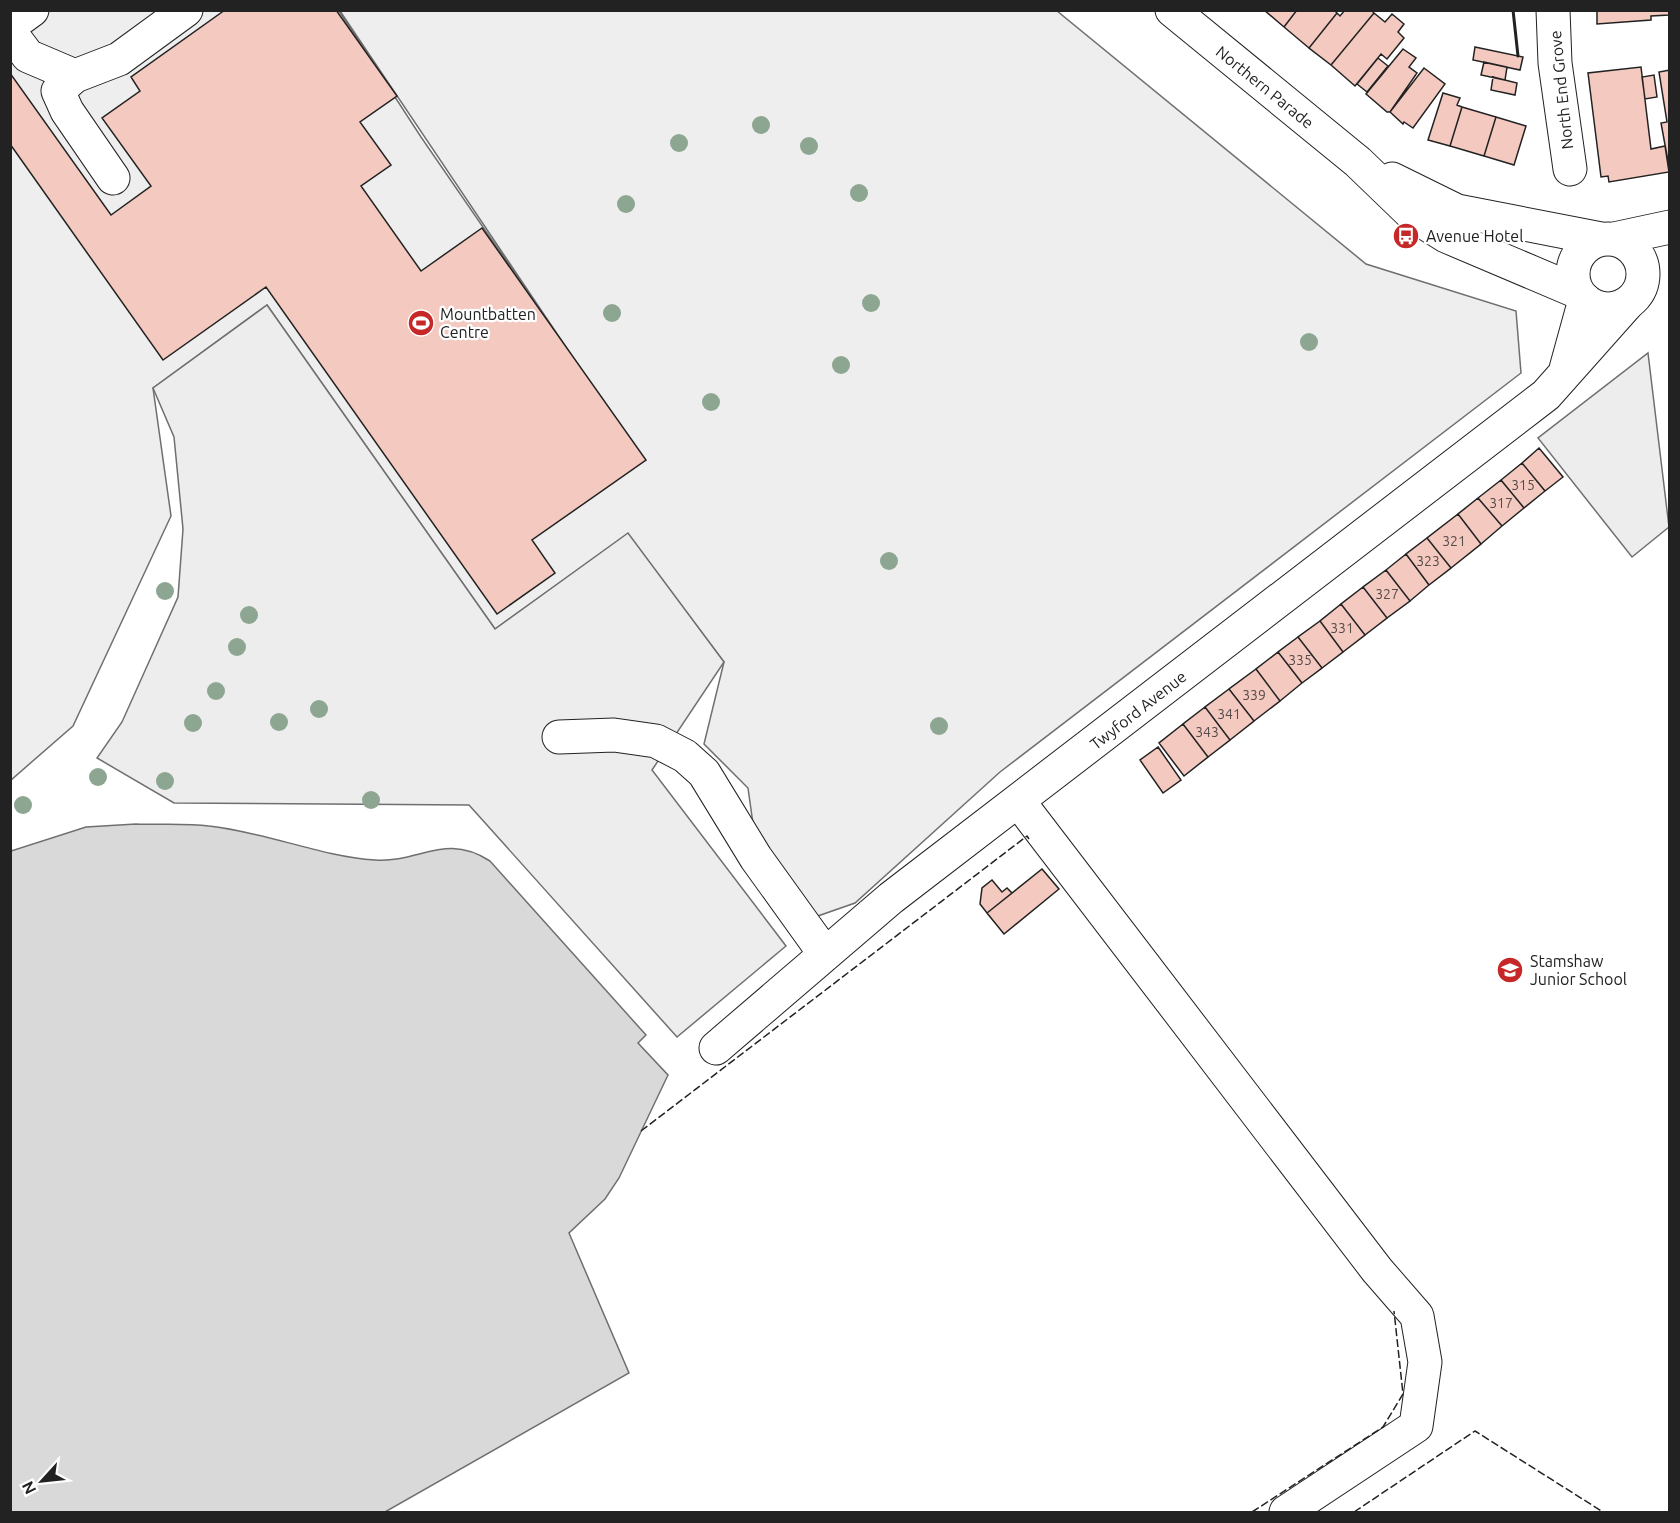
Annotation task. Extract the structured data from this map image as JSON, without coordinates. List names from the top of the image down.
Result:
{
  "streets": {
    "street": ["Northern Parade", "North End Grove", "Twyford Avenue"]
  },
  "places": {
    "bus stop": ["Avenue Hotel"],
    "sports": ["Mountbatten Centre"],
    "school or university": ["Stamshaw Junior School"]
  },
  "house_numbers": [
    "315",
    "317",
    "321",
    "323",
    "327",
    "331",
    "335",
    "339",
    "341",
    "343"
  ],
  "north": "bottom left"
}
